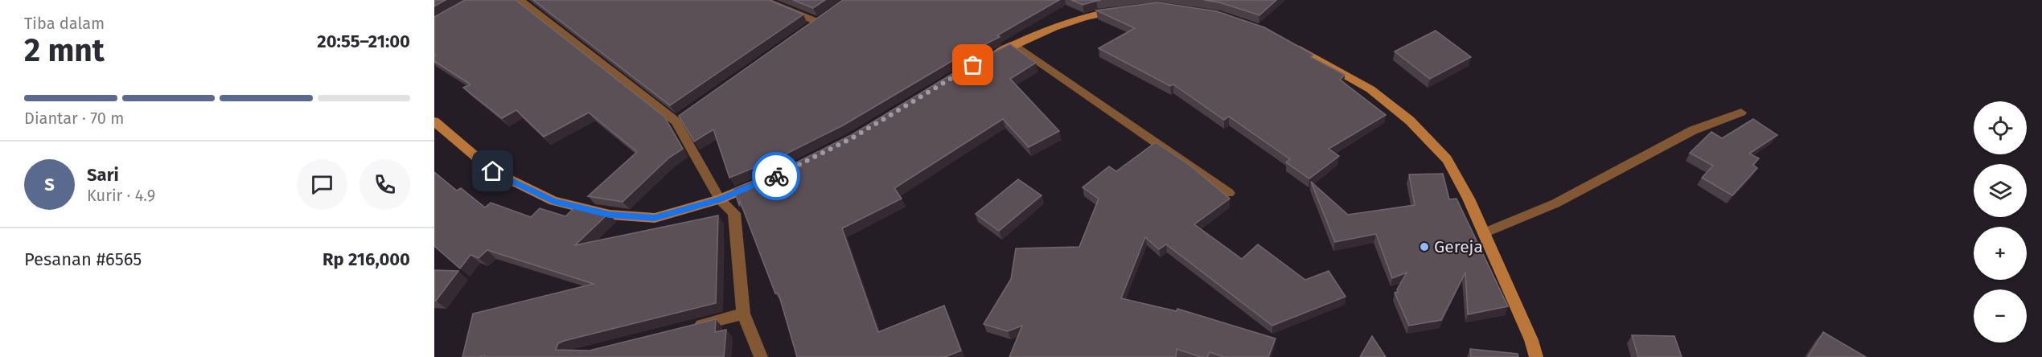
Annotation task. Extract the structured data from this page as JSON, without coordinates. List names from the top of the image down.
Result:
{
  "places": ["Gereja"],
  "page": {
    "heading": ["2 mnt", "Tiba dalam", "20:55–21:00"],
    "panel": [
      "Sari",
      "Kurir · 4.9",
      "Pesanan #6565",
      "Rp 216,000"
    ],
    "bar": "Diantar · 70 m",
    "map_buttons": ["+", "−"],
    "round": "S"
  }
}
